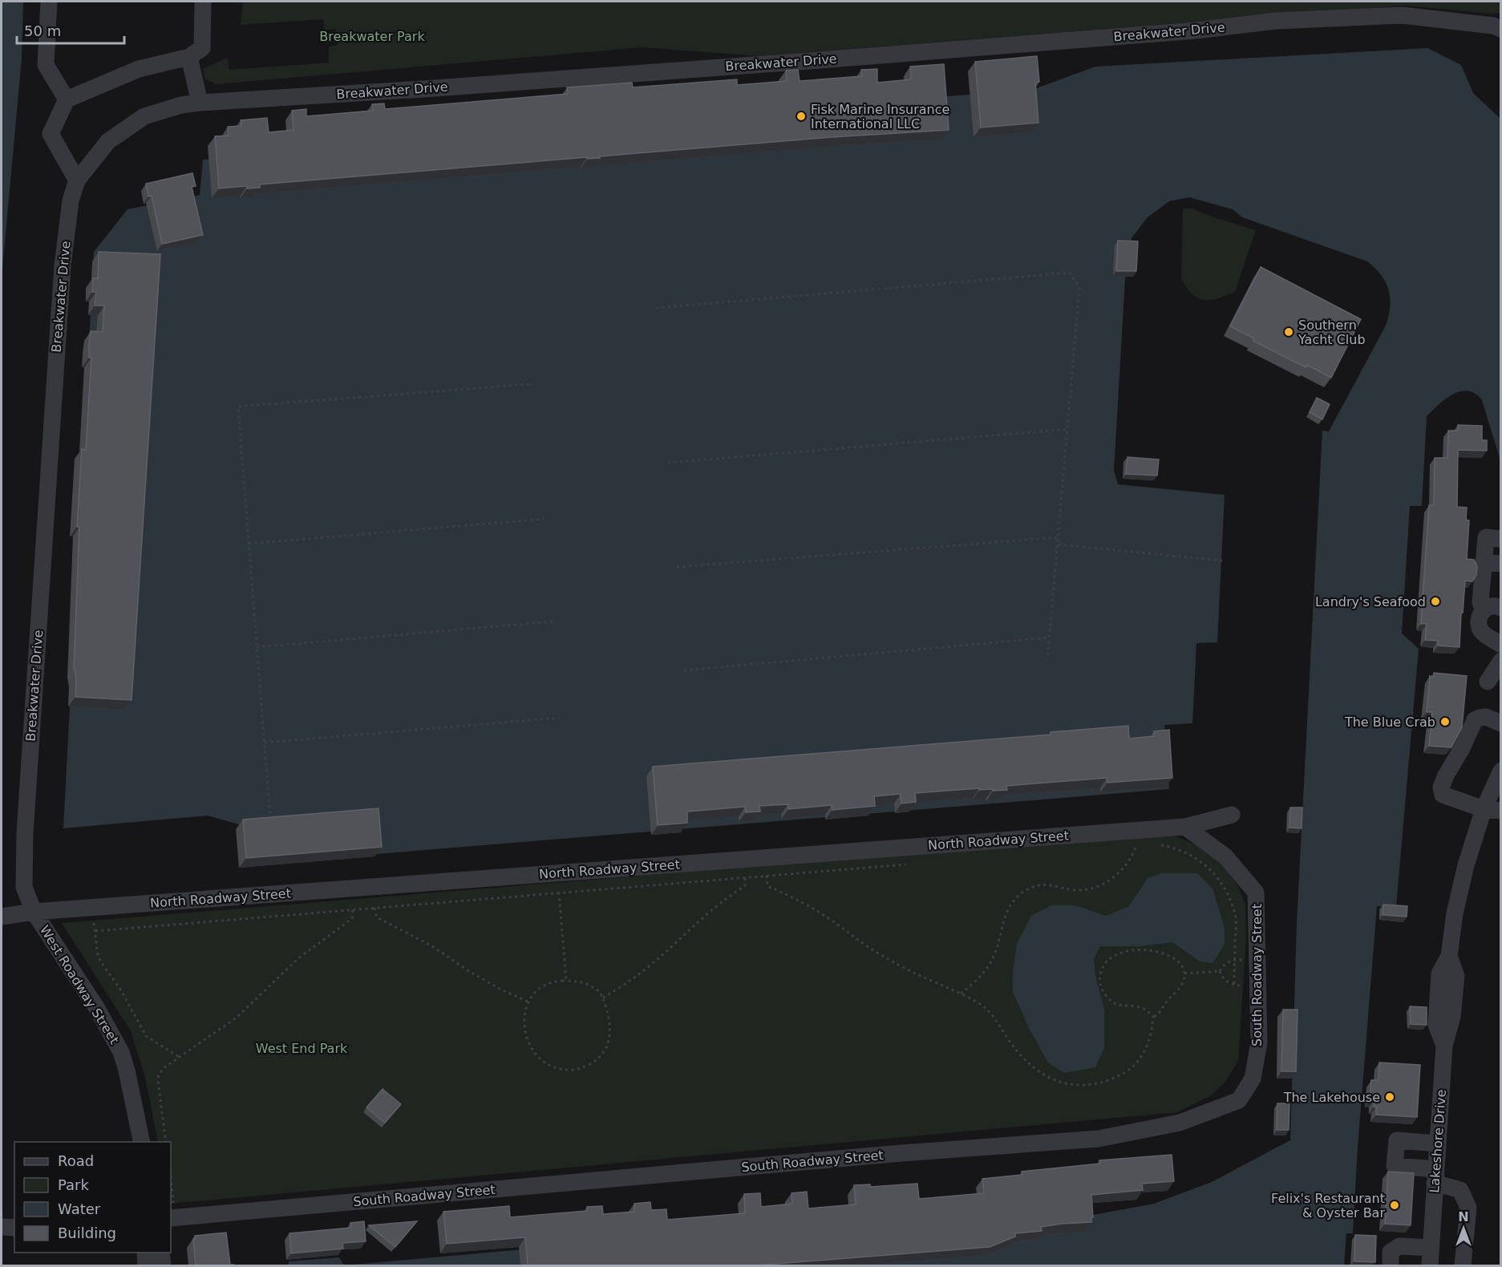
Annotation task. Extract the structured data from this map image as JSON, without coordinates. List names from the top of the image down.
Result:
{
  "streets": {
    "street": [
      "Breakwater Drive",
      "North Roadway Street",
      "South Roadway Street",
      "West Roadway Street",
      "Lakeshore Drive"
    ]
  },
  "crossings": [
    ["Breakwater Drive", "North Roadway Street"],
    ["Breakwater Drive", "West Roadway Street"],
    ["North Roadway Street", "South Roadway Street"],
    ["North Roadway Street", "West Roadway Street"]
  ],
  "parks": ["Breakwater Park", "West End Park"],
  "places": [
    "Fisk Marine Insurance International LLC",
    "Southern Yacht Club",
    "Landry's Seafood",
    "The Blue Crab",
    "The Lakehouse",
    "Felix's Restaurant & Oyster Bar"
  ],
  "legend": [
    "Road",
    "Park",
    "Water",
    "Building"
  ],
  "scale_bar": "50 m",
  "north": "top"
}
